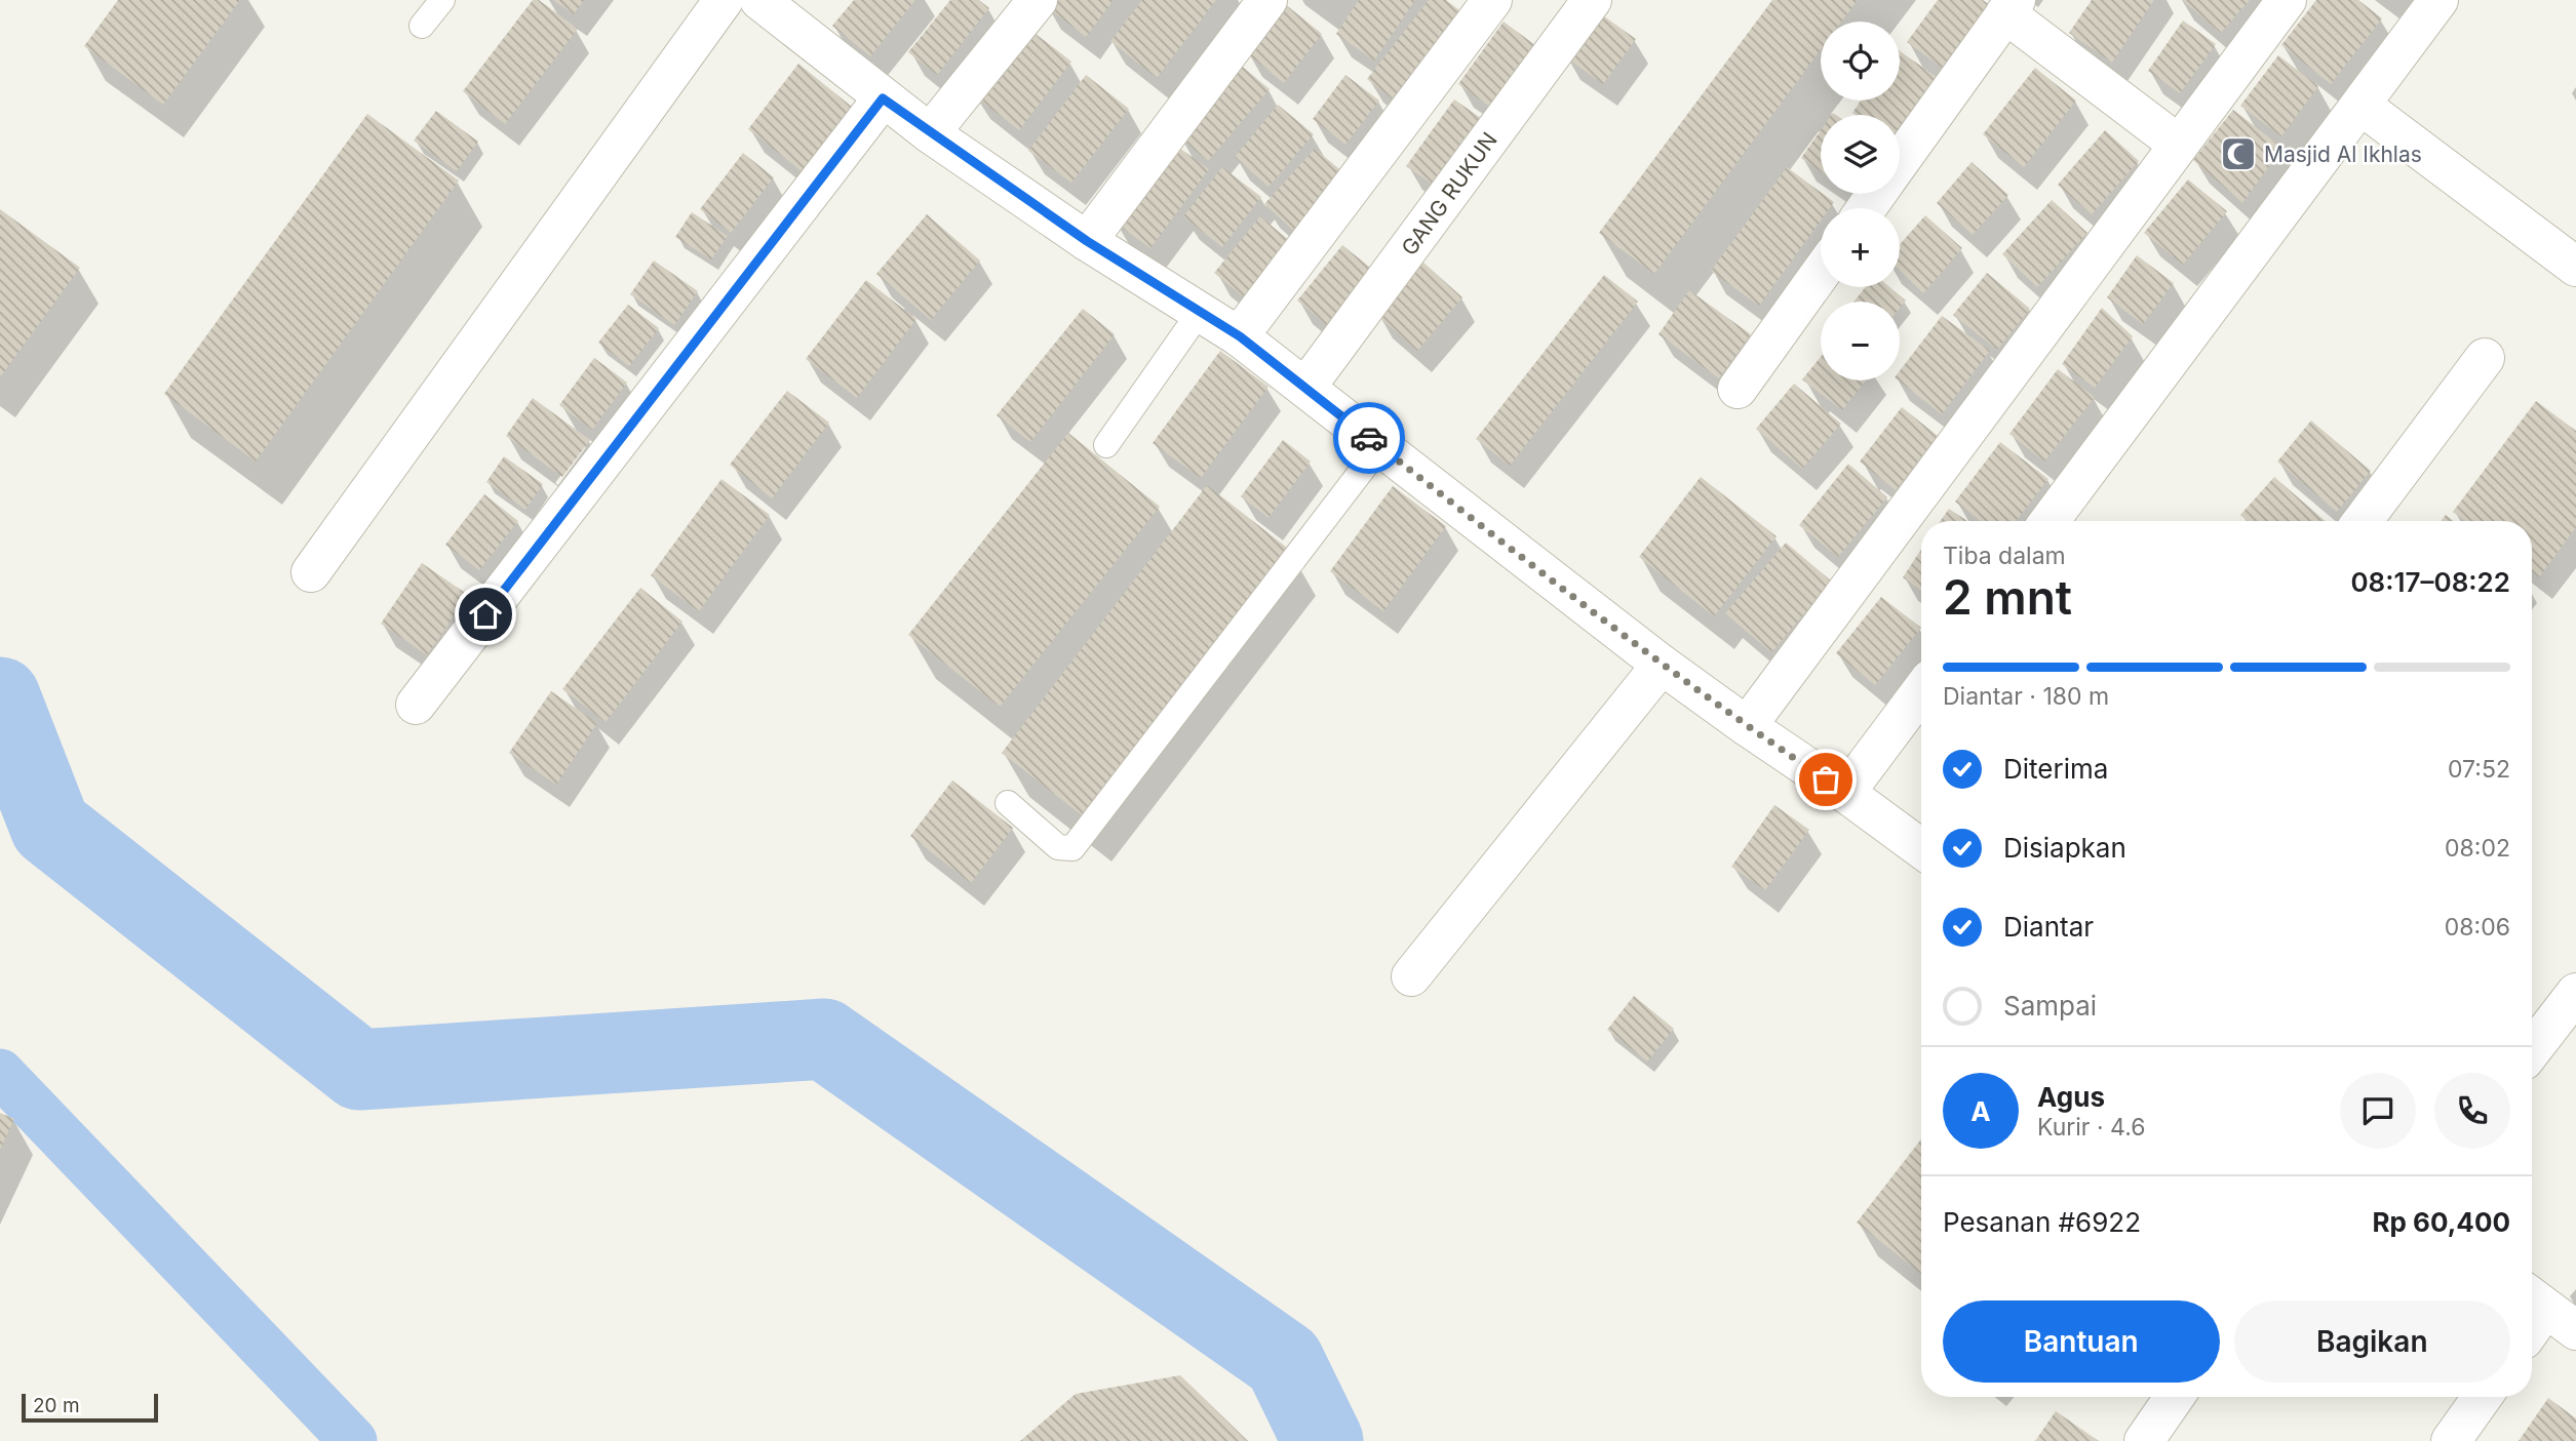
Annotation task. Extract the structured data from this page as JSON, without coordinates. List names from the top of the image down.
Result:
{
  "streets": {
    "street": ["GANG RUKUN"]
  },
  "places": {
    "mosque": ["Masjid Al Ikhlas"]
  },
  "scale_bar": "20 m",
  "page": {
    "map_buttons": ["+", "−"],
    "heading": ["2 mnt", "Tiba dalam", "08:17–08:22"],
    "panel": [
      "Agus",
      "Kurir · 4.6",
      "Pesanan #6922",
      "Rp 60,400"
    ],
    "bar": "Diantar · 180 m",
    "list": [
      ["Diterima", "07:52"],
      ["Disiapkan", "08:02"],
      ["Diantar", "08:06"],
      "Sampai"
    ],
    "round": "A",
    "buttons": ["Bantuan", "Bagikan"],
    "scale": "20 m"
  }
}
